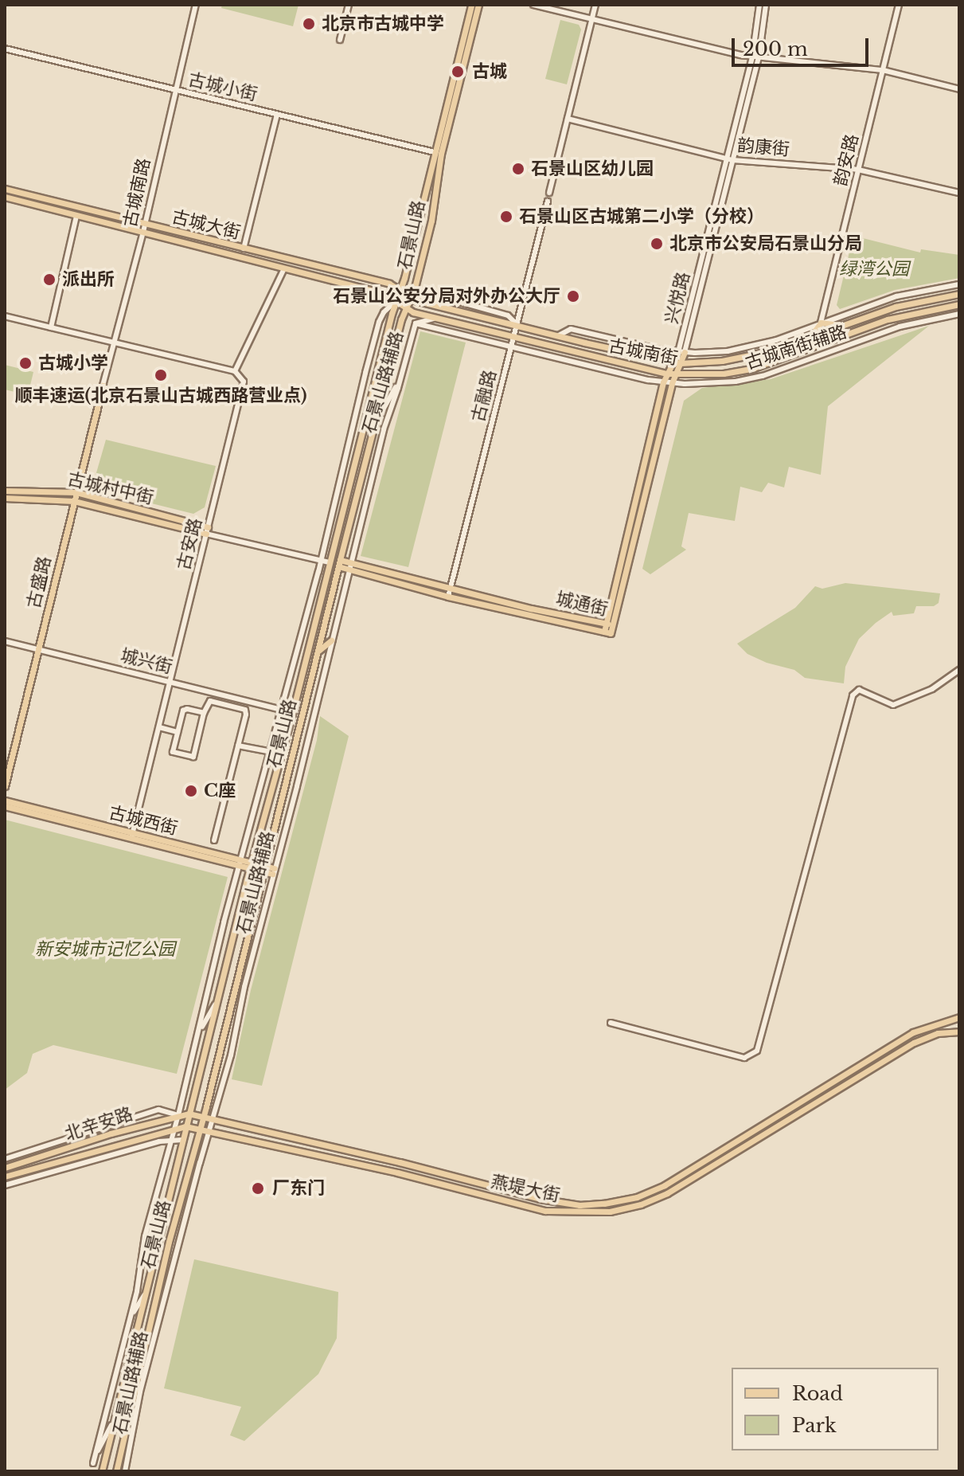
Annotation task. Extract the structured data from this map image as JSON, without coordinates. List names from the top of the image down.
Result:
{
  "streets": {
    "main road": [
      "古城大街",
      "石景山路",
      "兴悦路",
      "古城南街",
      "古城村中街",
      "古盛路",
      "城通街",
      "古城西街",
      "北辛安路",
      "燕堤大街"
    ],
    "street": [
      "古城小街",
      "韵康街",
      "韵安路",
      "古城南路",
      "古城南街辅路",
      "石景山路辅路",
      "古融路",
      "古安路",
      "城兴街"
    ]
  },
  "crossings": [
    ["古城小街", "古城南路"],
    ["古城小街", "石景山路"],
    ["韵康街", "韵安路"],
    ["韵康街", "兴悦路"],
    ["韵安路", "古城南街辅路"],
    ["古城南路", "古城大街"],
    ["古城南路", "古盛路"],
    ["古城大街", "石景山路"],
    ["古城大街", "古城南街"],
    ["古城大街", "石景山路辅路"],
    ["石景山路", "古城南街"],
    ["石景山路", "石景山路辅路"],
    ["石景山路", "城通街"],
    ["石景山路", "古城西街"],
    ["石景山路", "北辛安路"],
    ["石景山路", "燕堤大街"],
    ["兴悦路", "古城南街辅路"],
    ["兴悦路", "古城南街"],
    ["兴悦路", "城通街"],
    ["古城南街辅路", "古城南街"],
    ["古城南街辅路", "石景山路辅路"],
    ["古城南街辅路", "古融路"],
    ["古城南街", "石景山路辅路"],
    ["古城南街", "古融路"],
    ["石景山路辅路", "城通街"],
    ["石景山路辅路", "城兴街"],
    ["石景山路辅路", "古城西街"],
    ["石景山路辅路", "北辛安路"],
    ["石景山路辅路", "燕堤大街"],
    ["古融路", "城通街"],
    ["古城村中街", "古安路"],
    ["古城村中街", "古盛路"],
    ["古安路", "城兴街"],
    ["古安路", "古城西街"],
    ["古盛路", "城兴街"],
    ["北辛安路", "燕堤大街"]
  ],
  "parks": ["绿湾公园", "新安城市记忆公园"],
  "places": [
    "北京市古城中学",
    "古城",
    "石景山区幼儿园",
    "石景山区古城第二小学（分校）",
    "北京市公安局石景山分局",
    "派出所",
    "石景山公安分局对外办公大厅",
    "古城小学",
    "顺丰速运(北京石景山古城西路营业点)",
    "C座",
    "厂东门"
  ],
  "legend": ["Road", "Park"],
  "scale_bar": "200 m"
}
